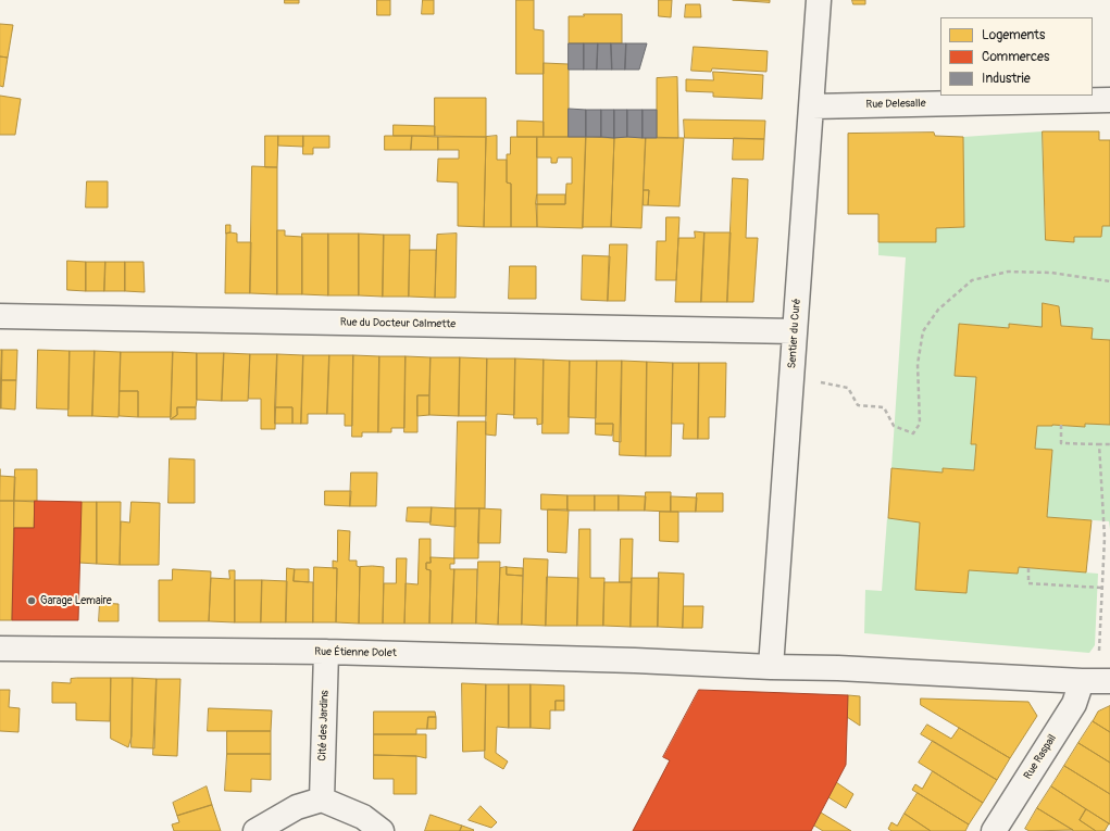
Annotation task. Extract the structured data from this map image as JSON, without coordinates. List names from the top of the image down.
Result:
{
  "streets": {
    "street": [
      "Rue Delesalle",
      "Rue du Docteur Calmette",
      "Sentier du Curé",
      "Rue Étienne Dolet",
      "Cité des Jardins",
      "Rue Raspail"
    ]
  },
  "crossings": [
    ["Rue Delesalle", "Sentier du Curé"],
    ["Rue du Docteur Calmette", "Sentier du Curé"],
    ["Sentier du Curé", "Rue Étienne Dolet"],
    ["Rue Étienne Dolet", "Cité des Jardins"],
    ["Rue Étienne Dolet", "Rue Raspail"]
  ],
  "places": ["Garage Lemaire"],
  "legend": ["Logements", "Commerces", "Industrie"]
}
